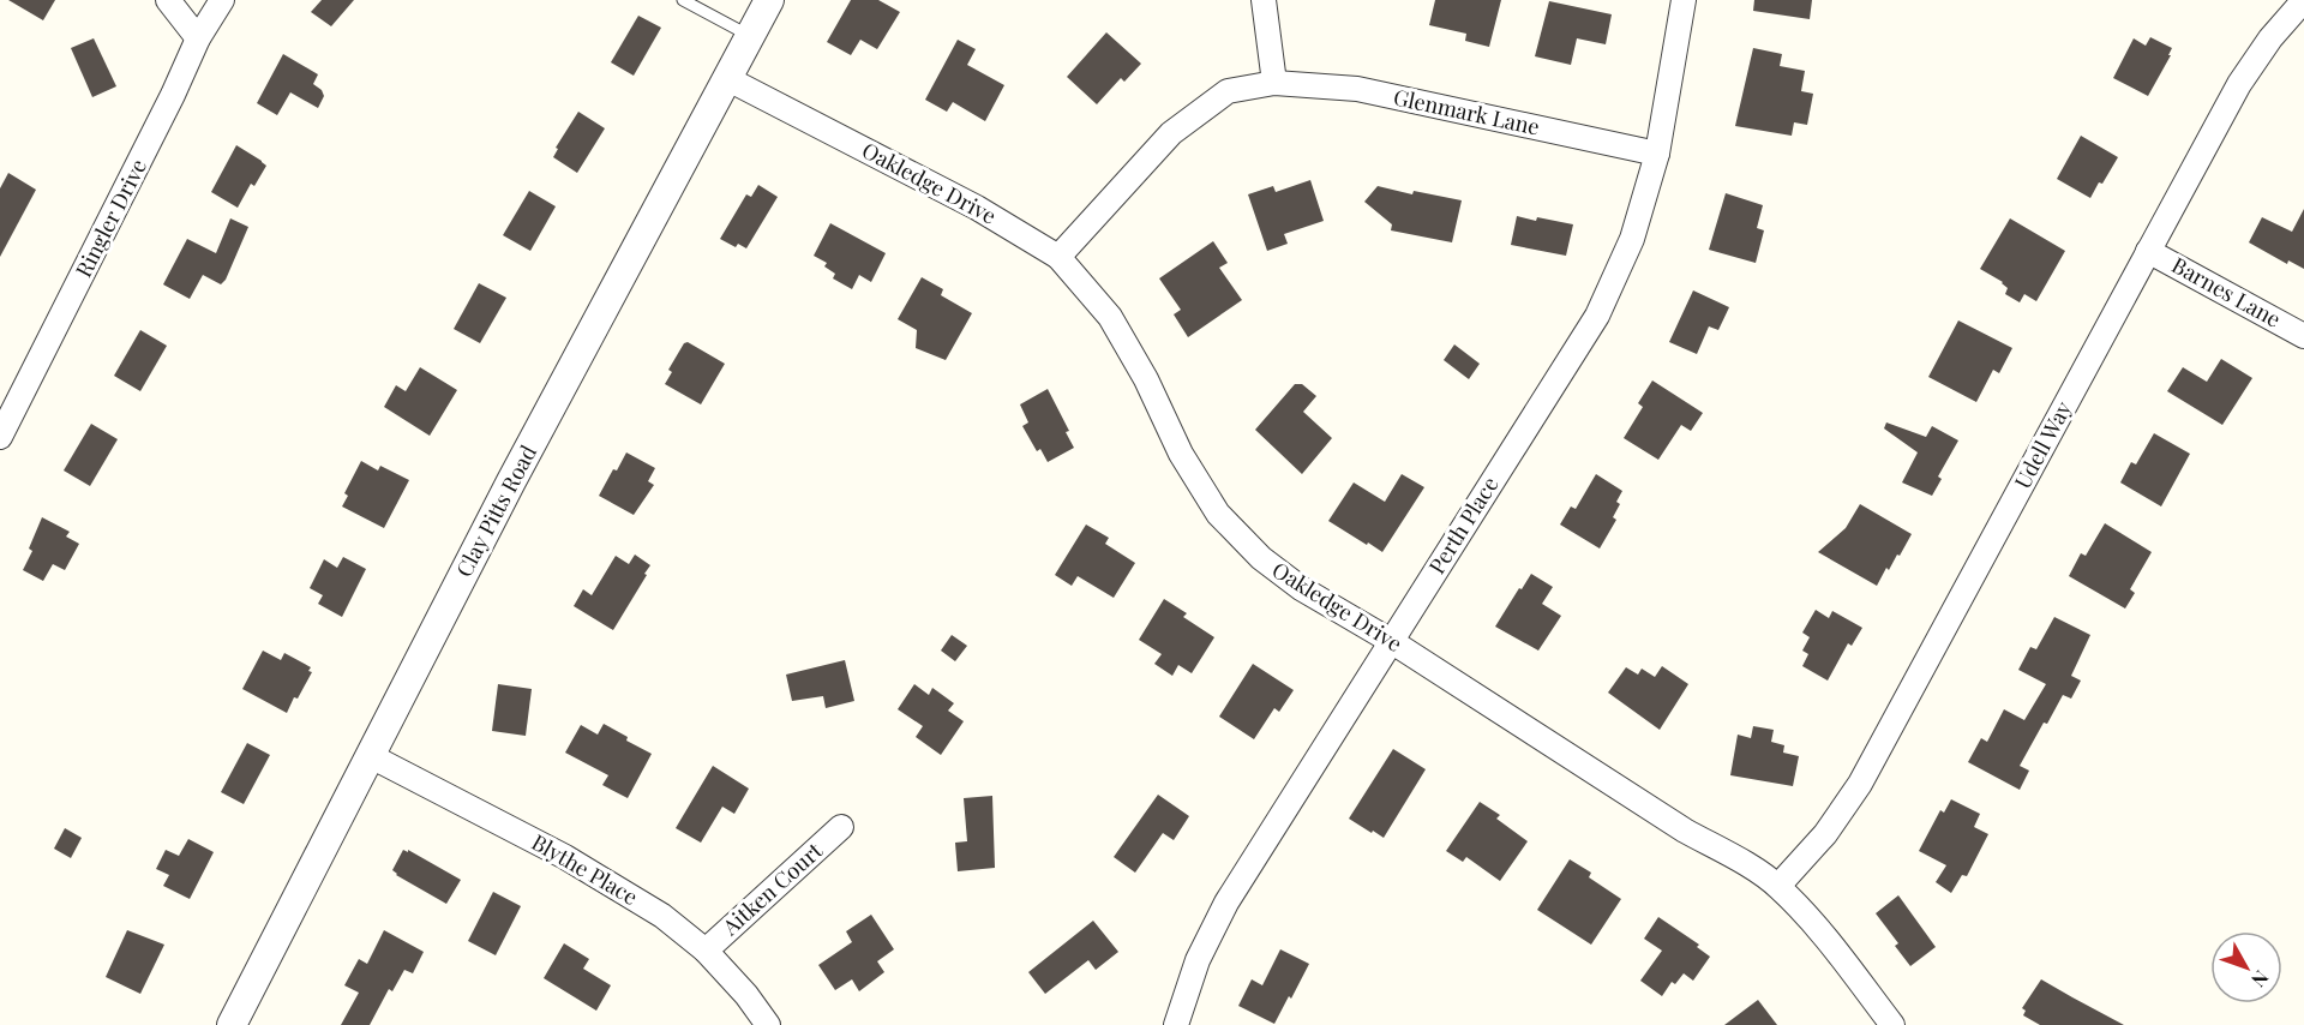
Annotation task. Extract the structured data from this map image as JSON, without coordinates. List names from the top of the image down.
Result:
{
  "streets": {
    "street": [
      "Glenmark Lane",
      "Oakledge Drive",
      "Ringler Drive",
      "Barnes Lane",
      "Udell Way",
      "Clay Pitts Road",
      "Perth Place",
      "Blythe Place",
      "Aitken Court"
    ]
  },
  "crossings": [
    ["Glenmark Lane", "Oakledge Drive"],
    ["Glenmark Lane", "Perth Place"],
    ["Oakledge Drive", "Udell Way"],
    ["Oakledge Drive", "Clay Pitts Road"],
    ["Oakledge Drive", "Perth Place"],
    ["Barnes Lane", "Udell Way"],
    ["Clay Pitts Road", "Blythe Place"],
    ["Blythe Place", "Aitken Court"]
  ],
  "north": "bottom right"
}
